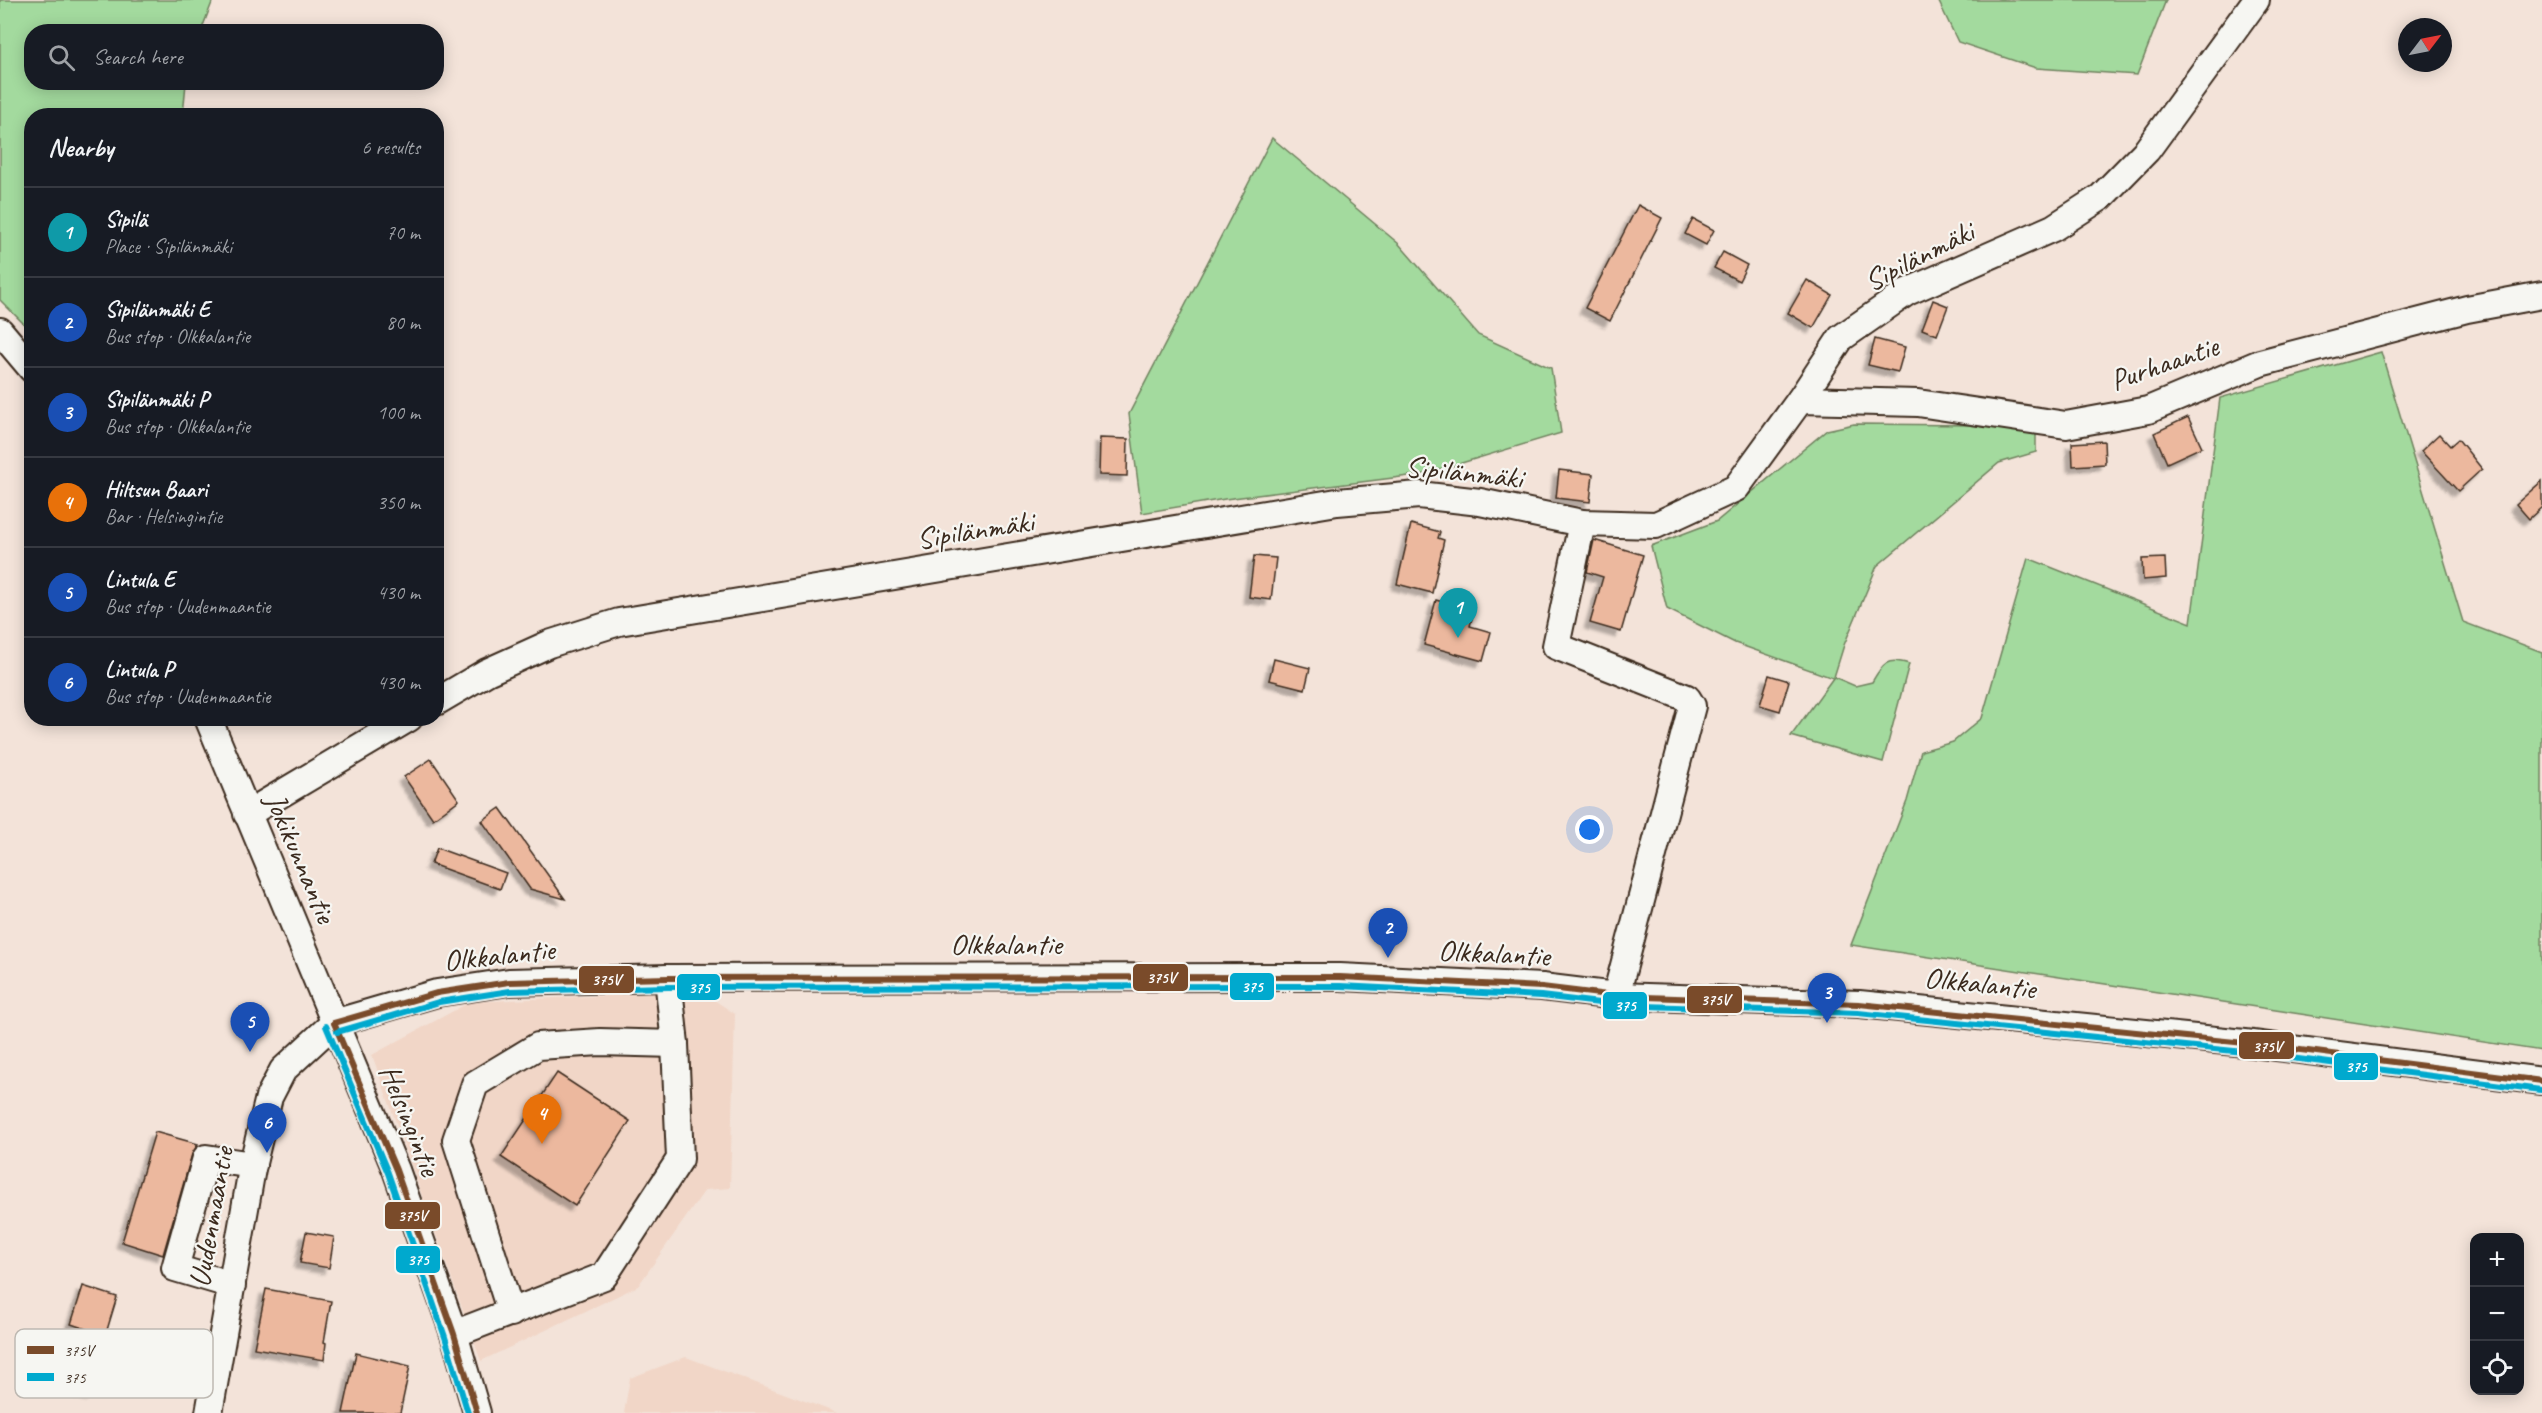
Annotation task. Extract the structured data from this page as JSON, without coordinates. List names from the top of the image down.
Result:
{
  "streets": {
    "street": [
      "Sipilänmäki",
      "Purhaantie",
      "Jokikunnantie",
      "Olkkalantie",
      "Helsingintie",
      "Uudenmaantie"
    ]
  },
  "crossings": [
    ["Sipilänmäki", "Purhaantie"],
    ["Jokikunnantie", "Olkkalantie"],
    ["Jokikunnantie", "Helsingintie"],
    ["Jokikunnantie", "Uudenmaantie"],
    ["Olkkalantie", "Helsingintie"],
    ["Olkkalantie", "Uudenmaantie"],
    ["Helsingintie", "Uudenmaantie"]
  ],
  "lines": ["transit line 375V", "transit line 375"],
  "legend": ["375V", "375"],
  "north": "top right",
  "page": {
    "search": "Search here",
    "heading": ["Nearby", "6 results"],
    "list": [
      {
        "mark": "1",
        "name": "Sipilä",
        "note": "Place · Sipilänmäki",
        "value": "70 m"
      },
      {
        "mark": "2",
        "name": "Sipilänmäki E",
        "note": "Bus stop · Olkkalantie",
        "value": "80 m"
      },
      {
        "mark": "3",
        "name": "Sipilänmäki P",
        "note": "Bus stop · Olkkalantie",
        "value": "100 m"
      },
      {
        "mark": "4",
        "name": "Hiltsun Baari",
        "note": "Bar · Helsingintie",
        "value": "350 m"
      },
      {
        "mark": "5",
        "name": "Lintula E",
        "note": "Bus stop · Uudenmaantie",
        "value": "430 m"
      },
      {
        "mark": "6",
        "name": "Lintula P",
        "note": "Bus stop · Uudenmaantie",
        "value": "430 m"
      }
    ],
    "pins": [
      "1",
      "2",
      "3",
      "5",
      "4",
      "6"
    ],
    "map_buttons": ["+", "−"]
  }
}
